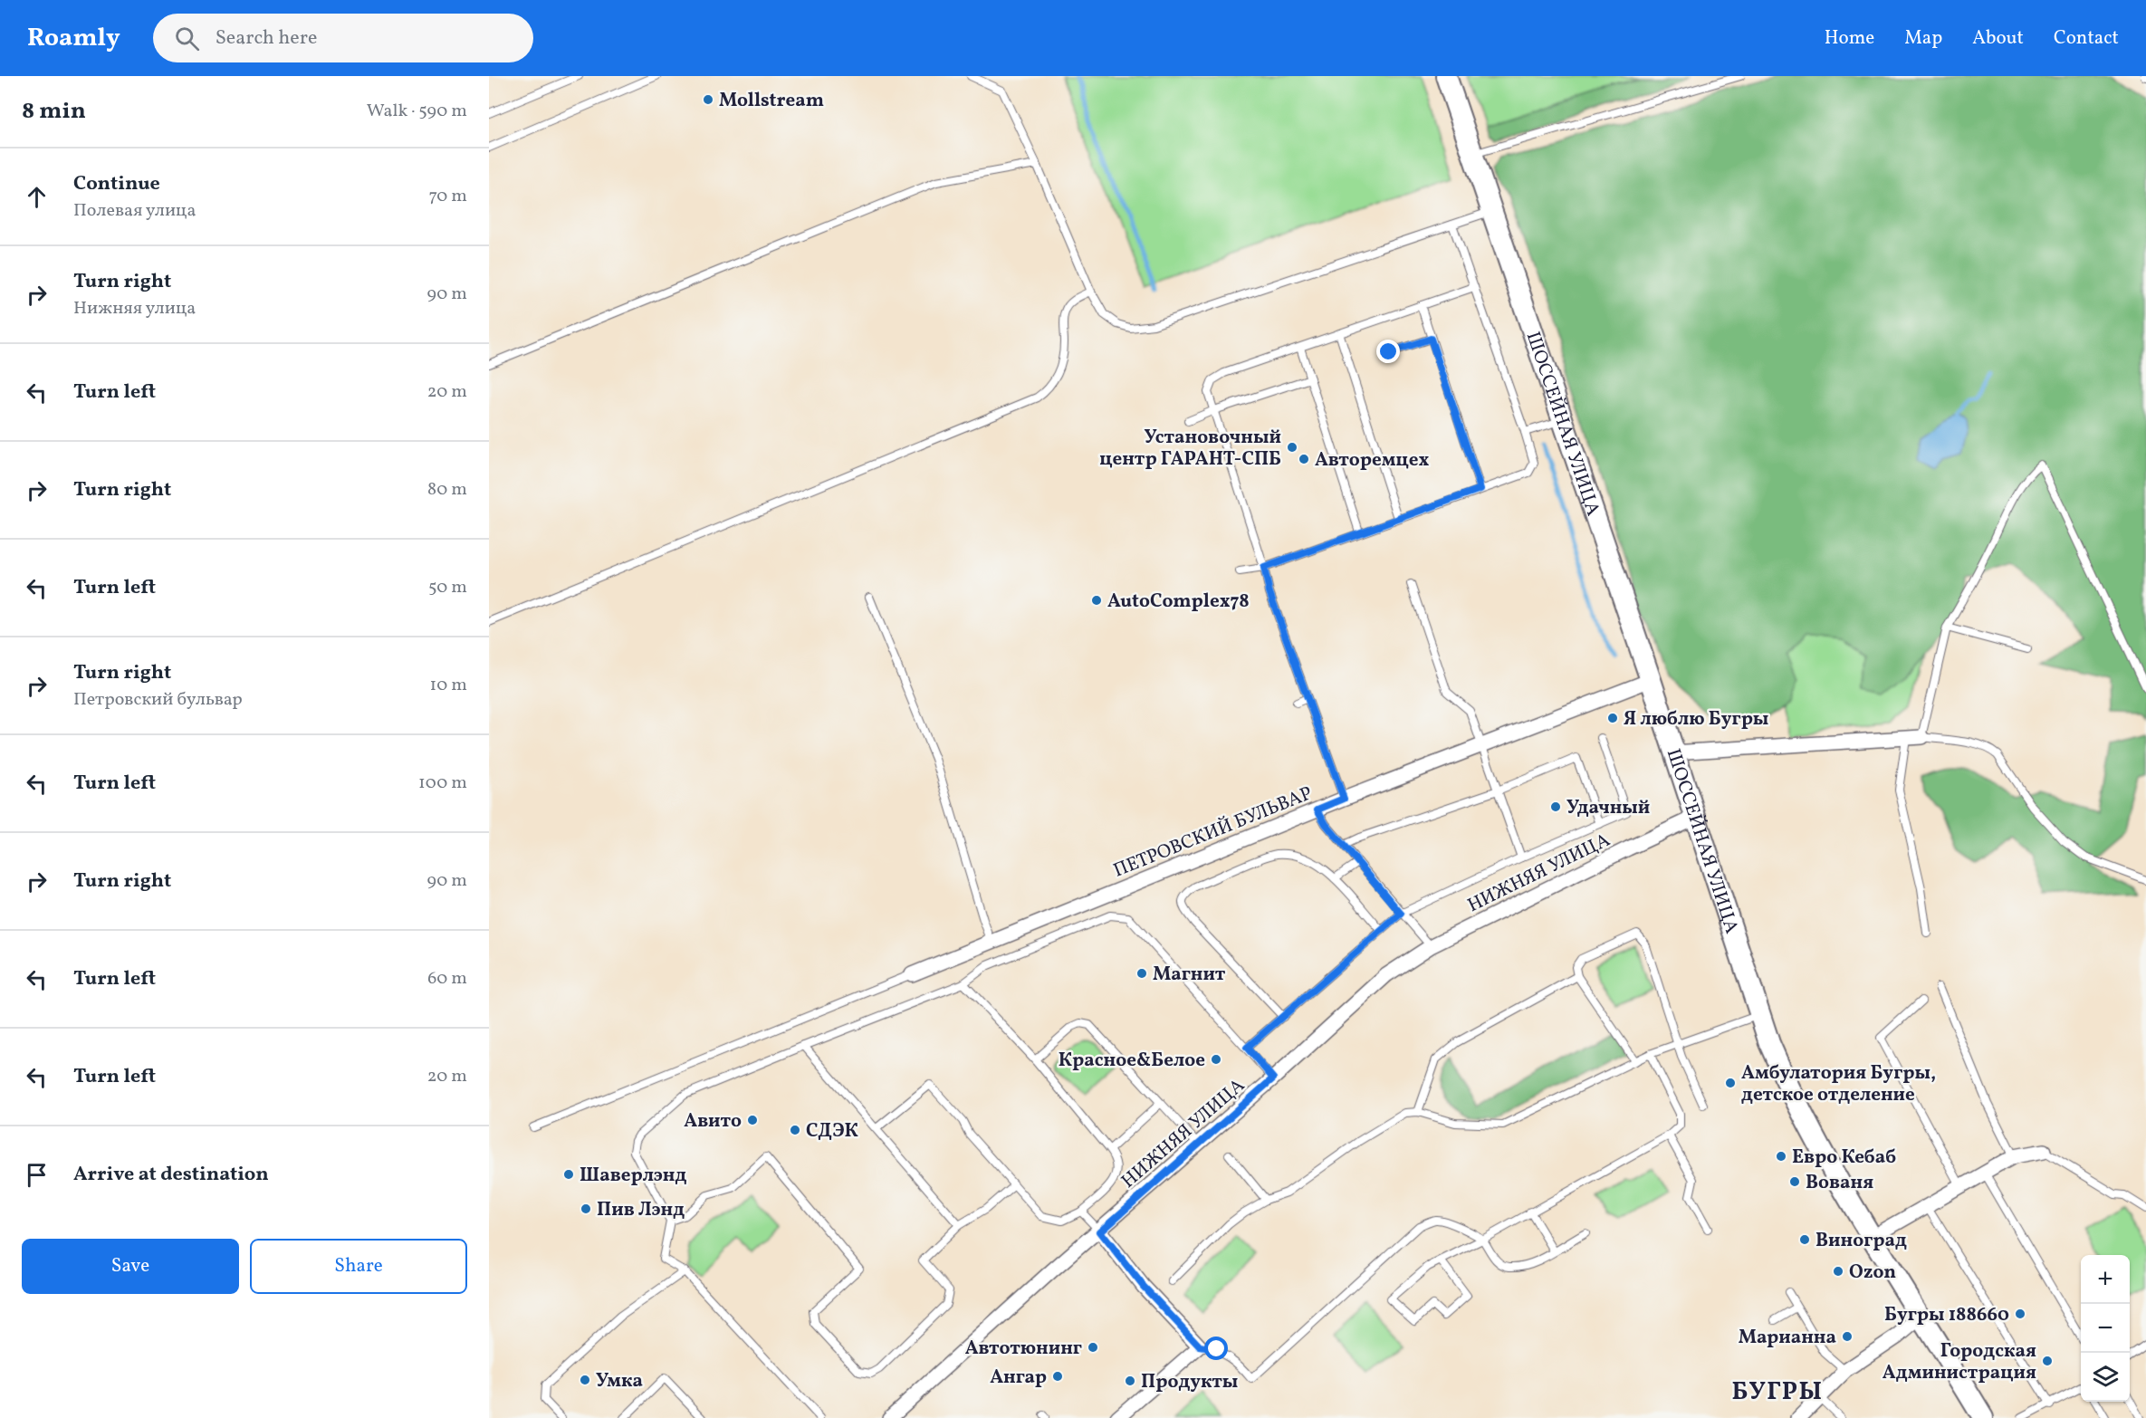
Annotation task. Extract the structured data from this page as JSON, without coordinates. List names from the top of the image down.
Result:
{
  "streets": {
    "main road": ["ШОССЕЙНАЯ УЛИЦА"],
    "street": ["ПЕТРОВСКИЙ БУЛЬВАР", "НИЖНЯЯ УЛИЦА"]
  },
  "crossings": [
    ["ШОССЕЙНАЯ УЛИЦА", "ПЕТРОВСКИЙ БУЛЬВАР"],
    ["ШОССЕЙНАЯ УЛИЦА", "НИЖНЯЯ УЛИЦА"]
  ],
  "districts": ["БУГРЫ"],
  "places": [
    "Mollstream",
    "Установочный центр ГАРАНТ-СПБ",
    "Авторемцех",
    "AutoComplex78",
    "Я люблю Бугры",
    "Удачный",
    "Магнит",
    "Красное&Белое",
    "Амбулатория Бугры, детское отделение",
    "Авито",
    "СДЭК",
    "Евро Кебаб",
    "Шаверлэнд",
    "Вованя",
    "Пив Лэнд",
    "Виноград",
    "Ozon",
    "Бугры 188660",
    "Марианна",
    "Автотюнинг",
    "Городская Администрация",
    "Ангар",
    "Умка",
    "Продукты"
  ],
  "page": {
    "header": "Roamly",
    "search": "Search here",
    "nav": [
      "Home",
      "Map",
      "About",
      "Contact"
    ],
    "heading": ["8 min", "Walk · 590 m"],
    "list": [
      ["Continue", "Полевая улица", "70 m"],
      ["Turn right", "Нижняя улица", "90 m"],
      ["Turn left", "20 m"],
      ["Turn right", "80 m"],
      ["Turn left", "50 m"],
      ["Turn right", "Петровский бульвар", "10 m"],
      ["Turn left", "100 m"],
      ["Turn right", "90 m"],
      ["Turn left", "60 m"],
      ["Turn left", "20 m"],
      "Arrive at destination"
    ],
    "buttons": ["Save", "Share"],
    "map_buttons": ["+", "−"]
  }
}
